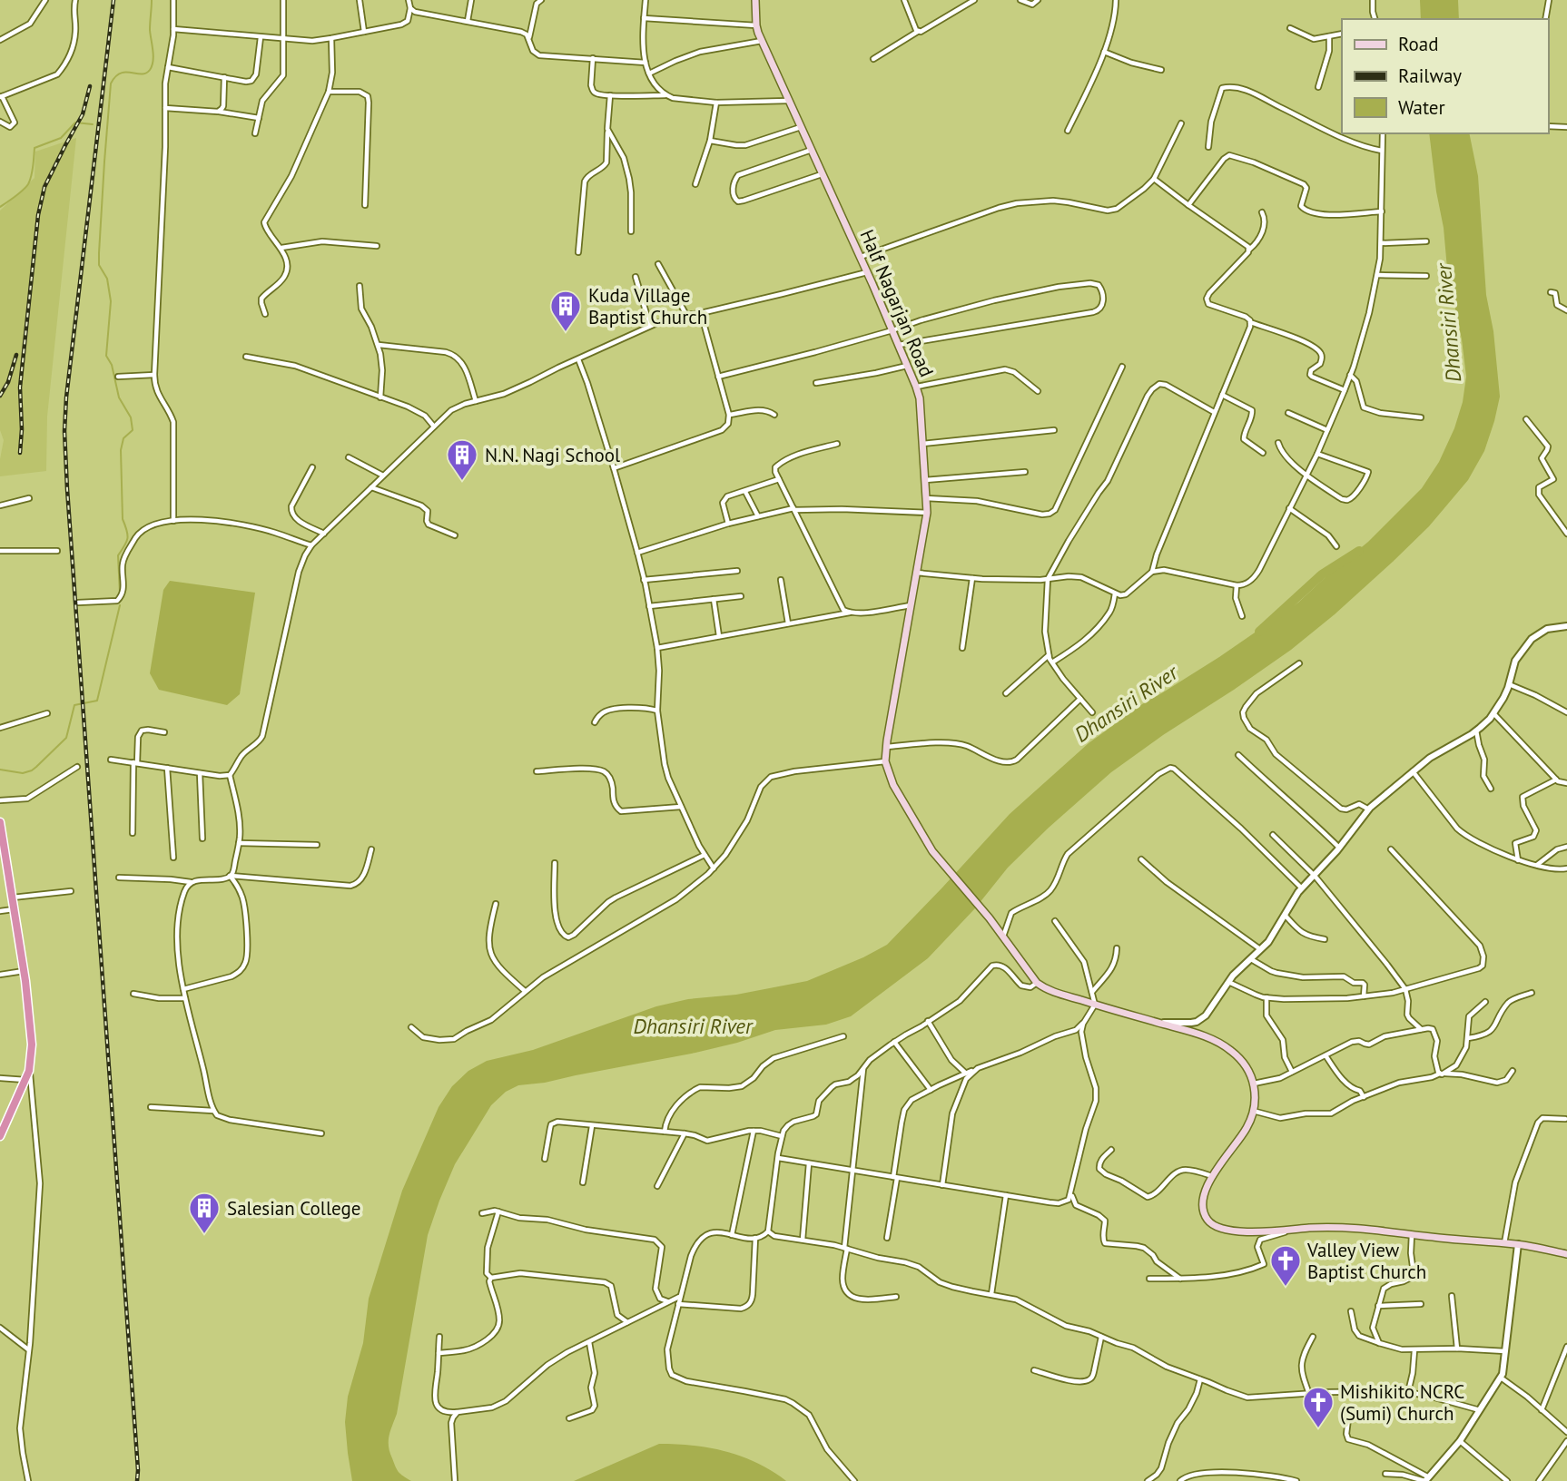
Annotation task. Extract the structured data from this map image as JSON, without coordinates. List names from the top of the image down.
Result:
{
  "streets": {
    "main road": ["Half Nagarjan Road"]
  },
  "water": ["Dhansiri River"],
  "places": {
    "building": ["Kuda Village Baptist Church", "N.N. Nagi School", "Salesian College"],
    "church": ["Valley View Baptist Church", "Mishikito NCRC (Sumi) Church"]
  },
  "legend": ["Road", "Railway", "Water"]
}
